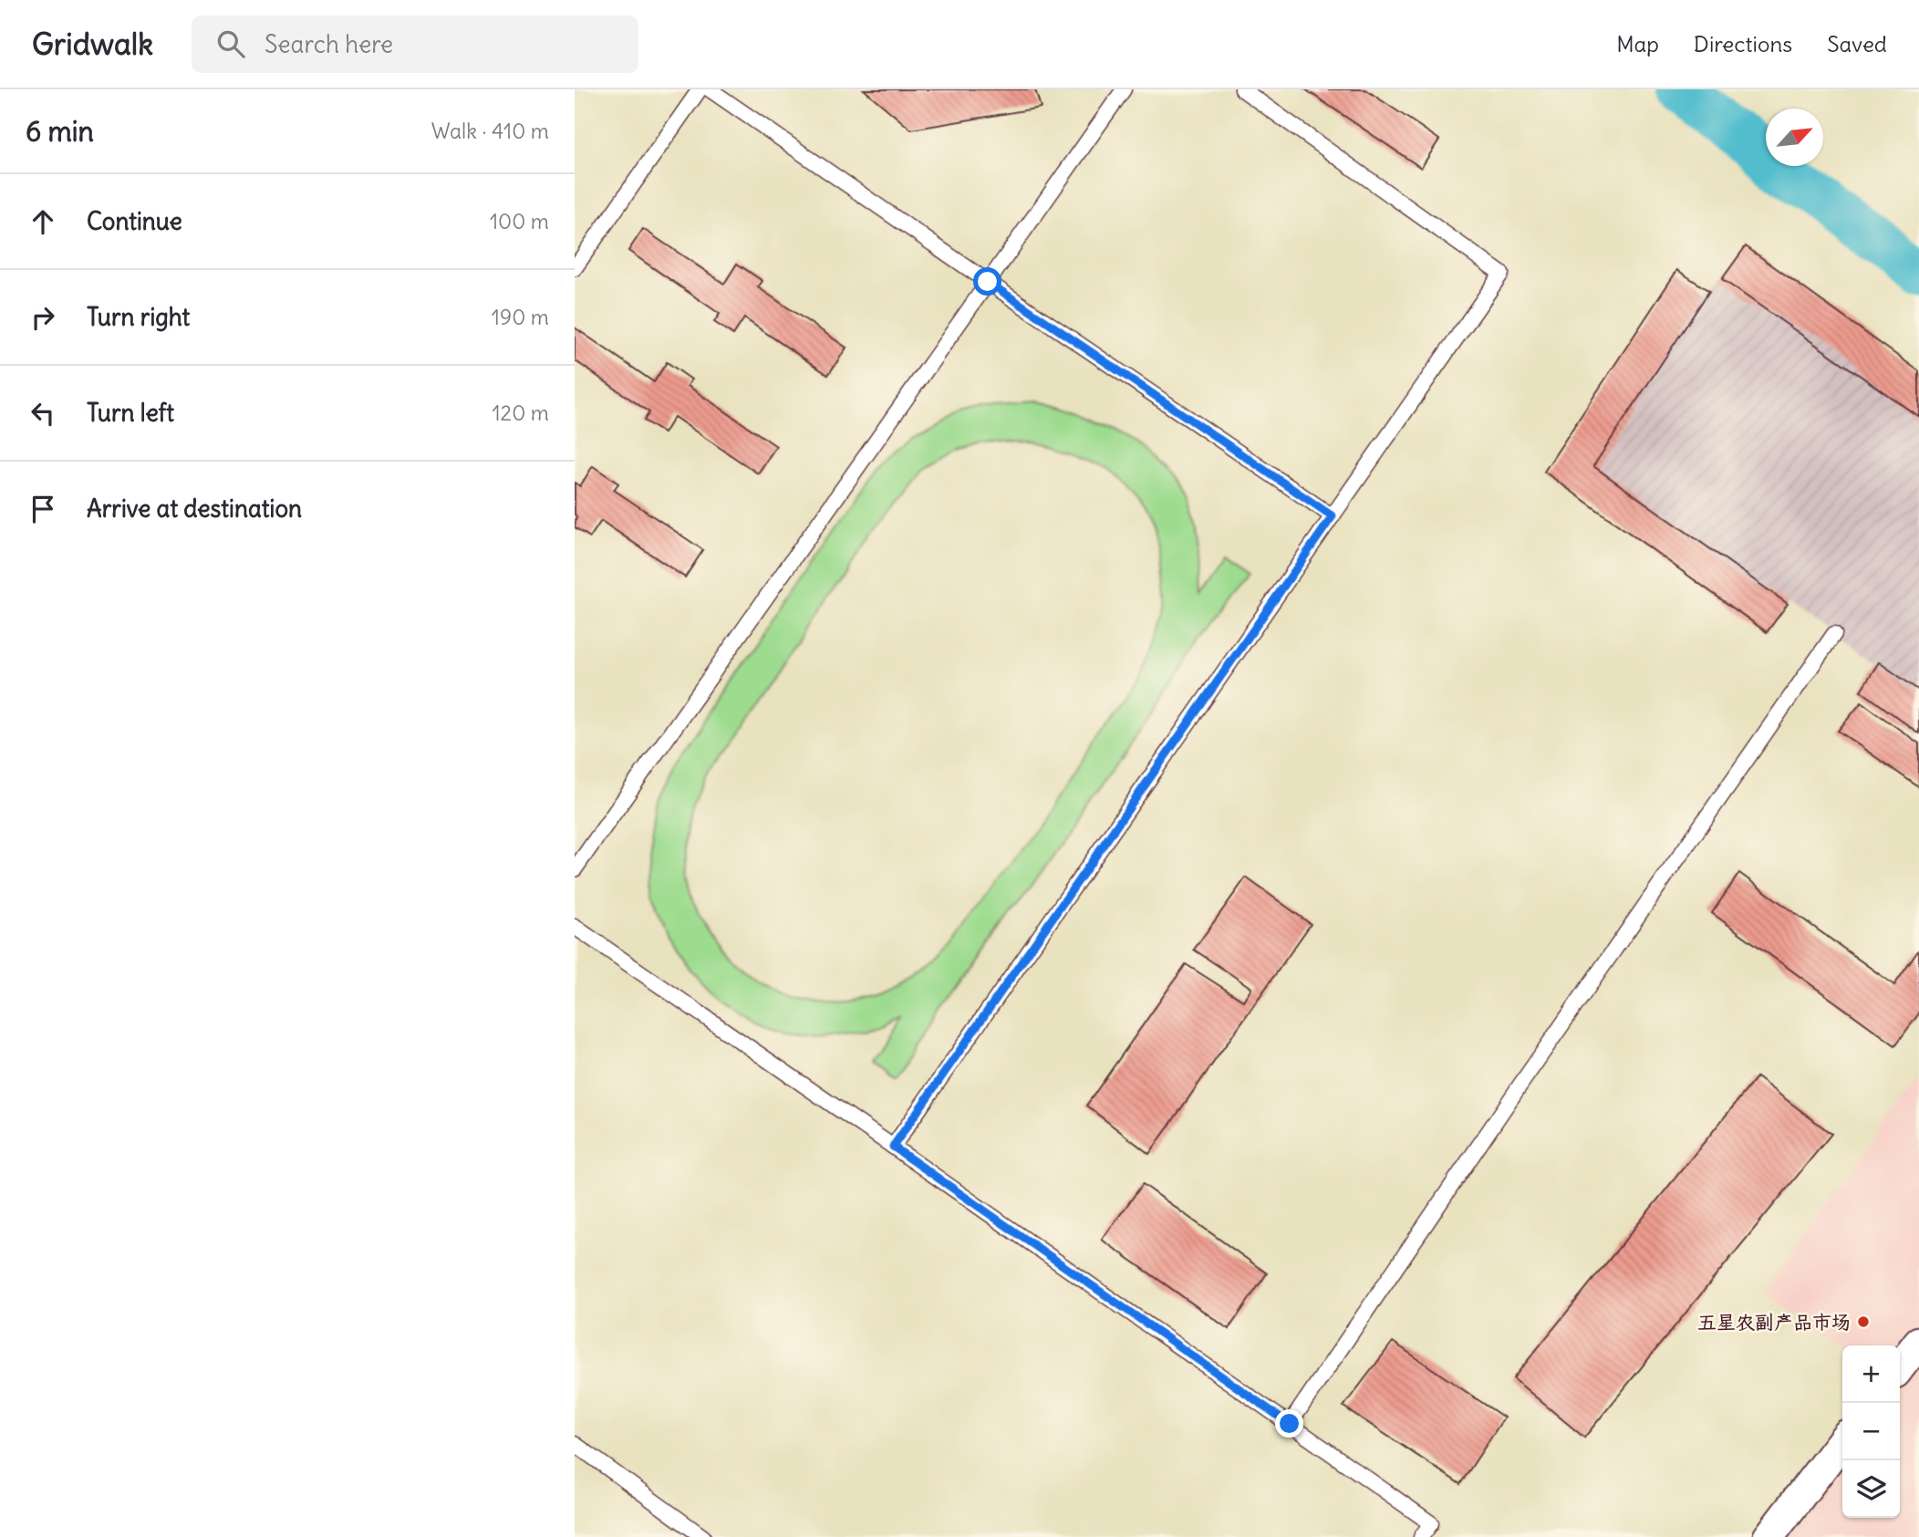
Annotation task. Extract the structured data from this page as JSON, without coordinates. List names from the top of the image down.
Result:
{
  "places": ["五星农副产品市场"],
  "north": "top right",
  "page": {
    "header": "Gridwalk",
    "search": "Search here",
    "nav": ["Map", "Directions", "Saved"],
    "heading": ["6 min", "Walk · 410 m"],
    "list": [
      ["Continue", "100 m"],
      ["Turn right", "190 m"],
      ["Turn left", "120 m"],
      "Arrive at destination"
    ],
    "map_buttons": ["+", "−"]
  }
}
